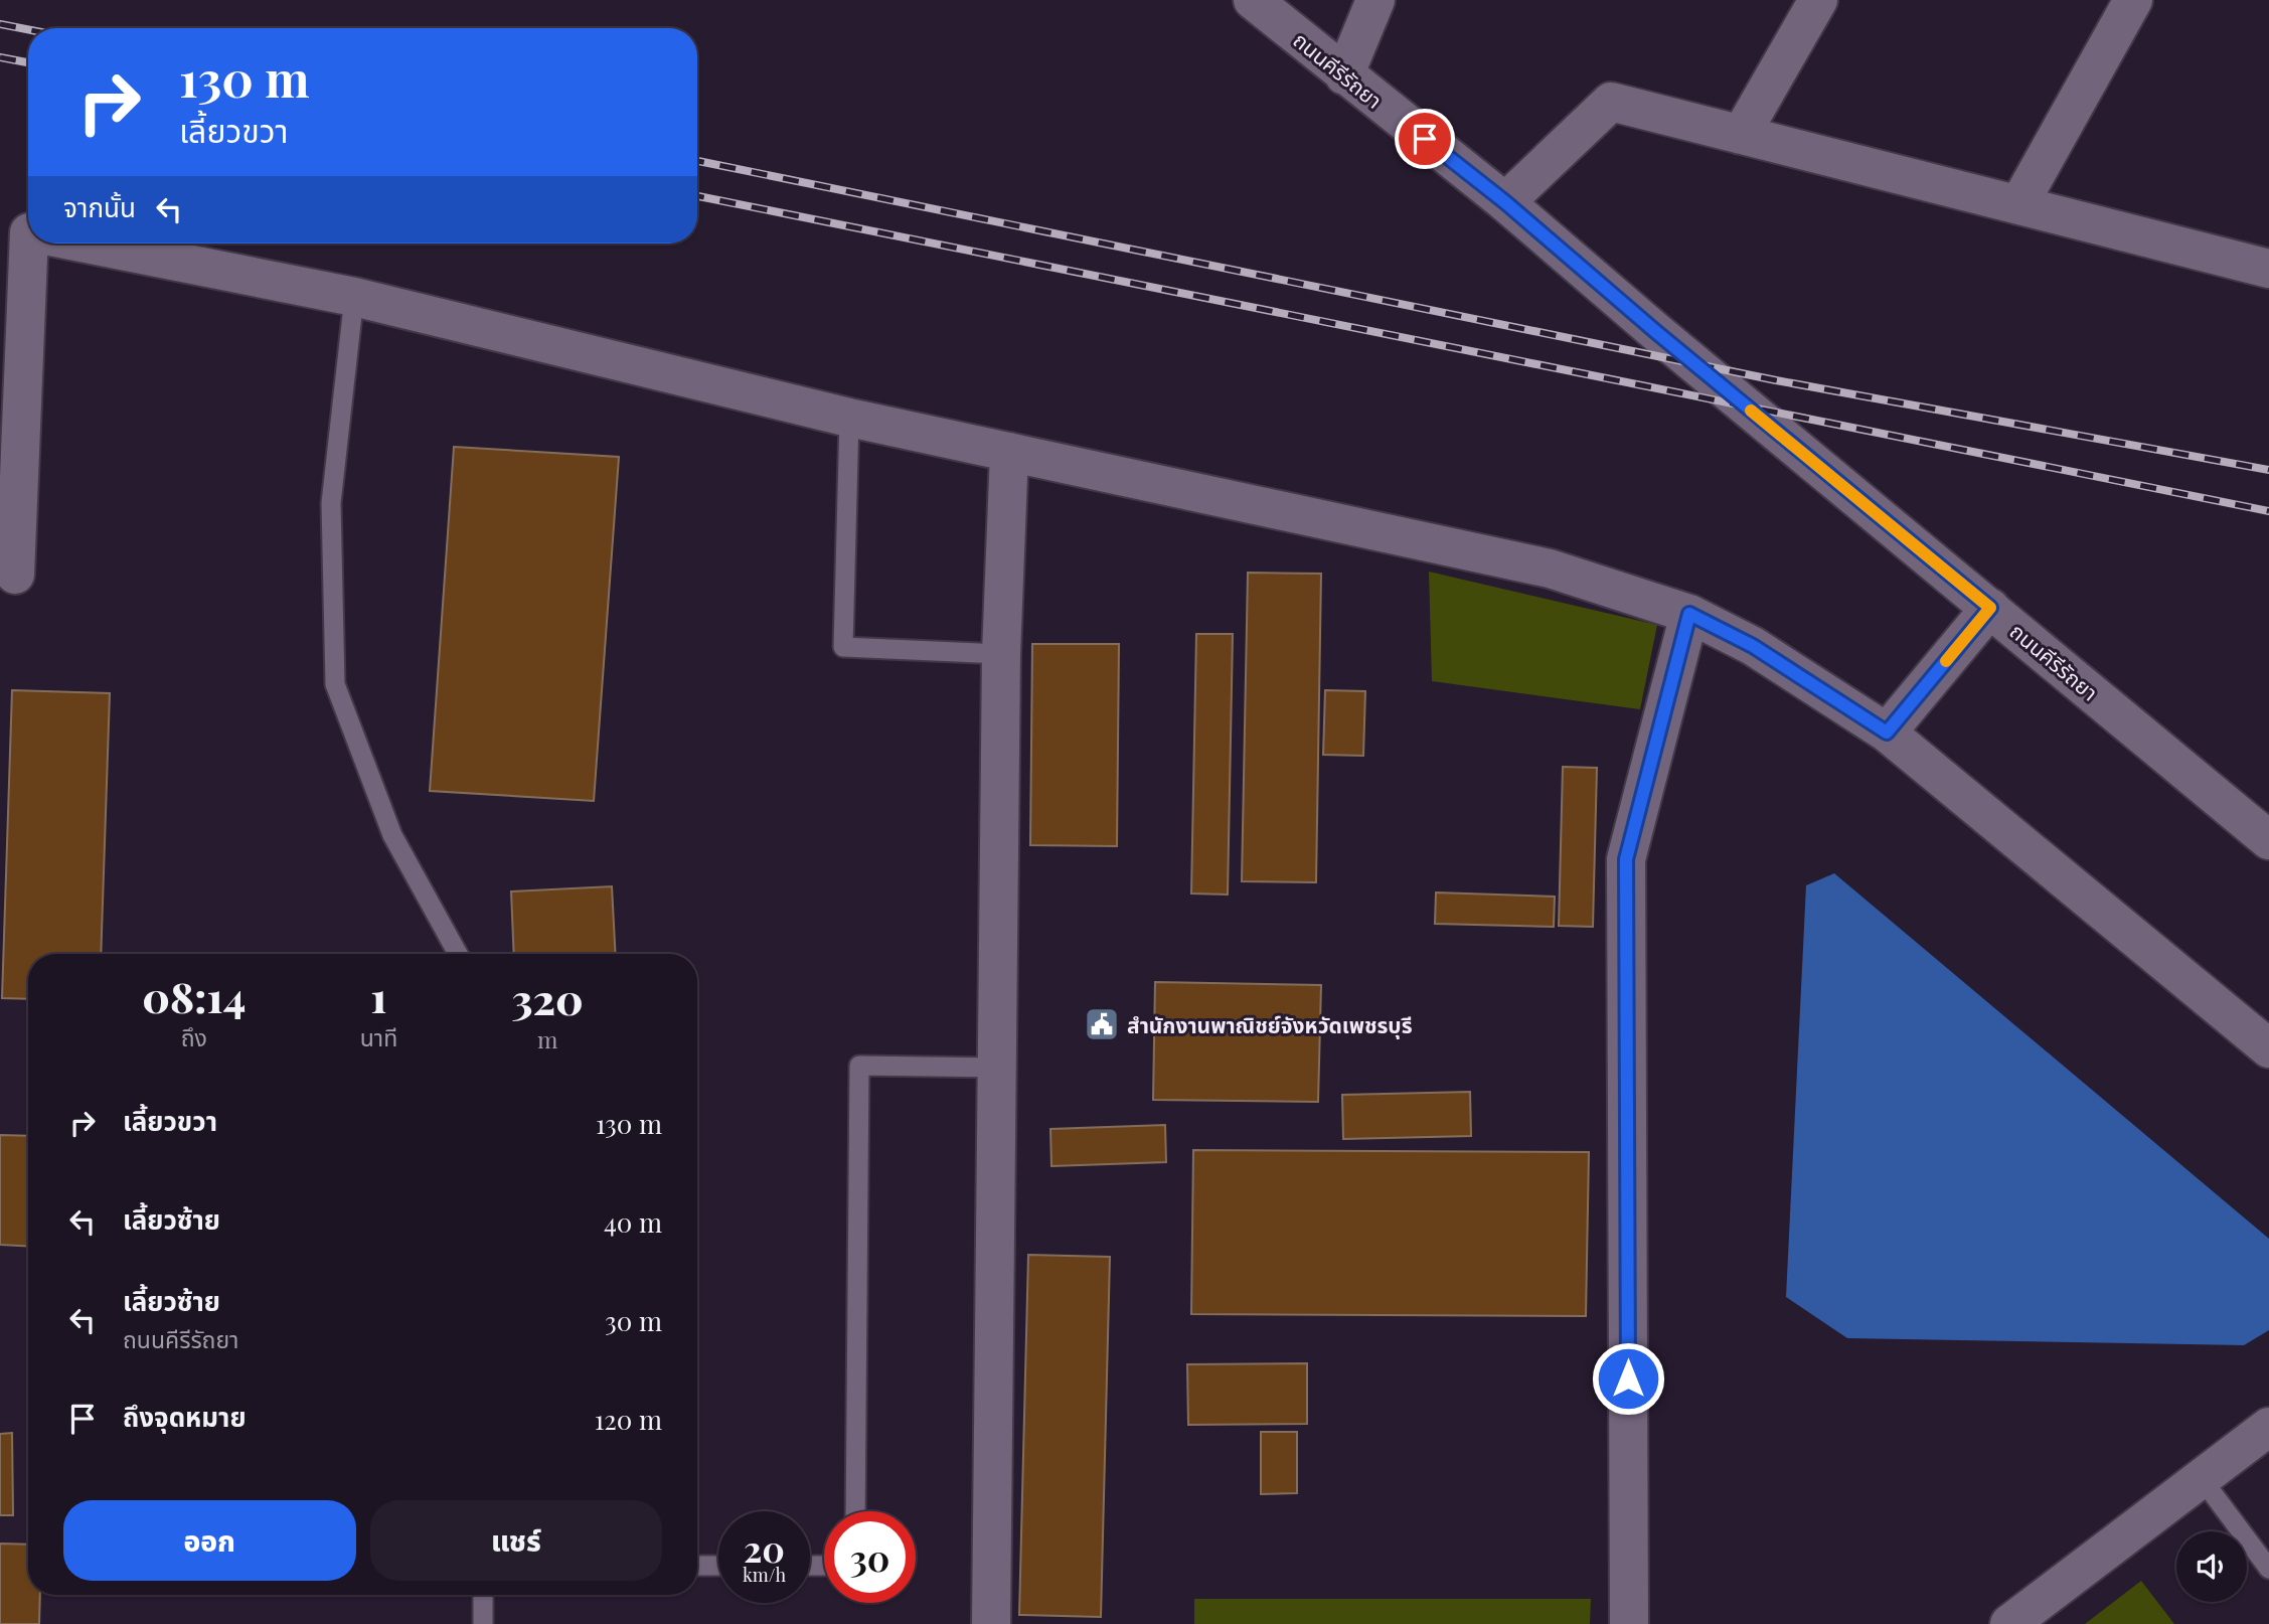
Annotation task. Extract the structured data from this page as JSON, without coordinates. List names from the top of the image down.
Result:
{
  "streets": {
    "street": ["ถนนคีรีรัถยา"]
  },
  "places": {
    "public building": ["สำนักงานพาณิชย์จังหวัดเพชรบุรี"]
  },
  "page": {
    "turn": ["130 m", "เลี้ยวขวา"],
    "then": "จากนั้น",
    "eta": [
      "08:14",
      "ถึง",
      "1",
      "นาที",
      "320",
      "m"
    ],
    "list": [
      {
        "name": "เลี้ยวขวา",
        "value": "130 m"
      },
      {
        "name": "เลี้ยวซ้าย",
        "value": "40 m"
      },
      {
        "name": "เลี้ยวซ้าย",
        "note": "ถนนคีรีรัถยา",
        "value": "30 m"
      },
      {
        "name": "ถึงจุดหมาย",
        "value": "120 m"
      }
    ],
    "buttons": ["ออก", "แชร์"],
    "speed": "20 km/h",
    "limit": "30"
  }
}
